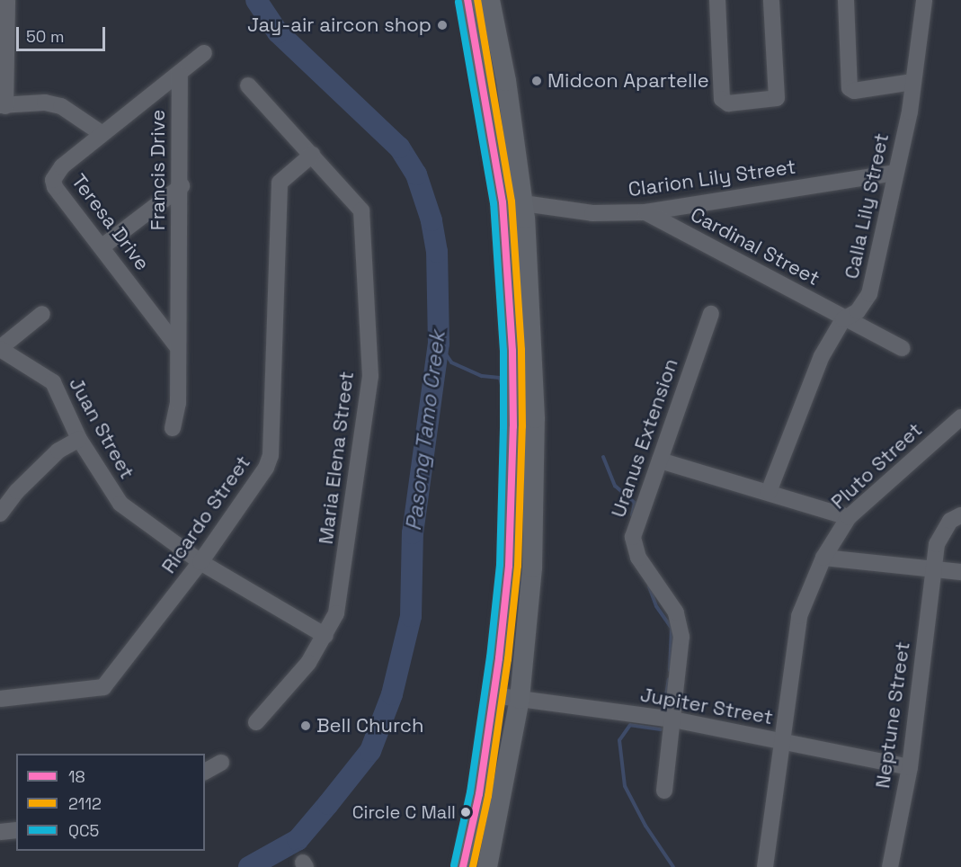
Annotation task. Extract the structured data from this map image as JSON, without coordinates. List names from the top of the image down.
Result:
{
  "streets": {
    "street": [
      "Francis Drive",
      "Clarion Lily Street",
      "Calla Lily Street",
      "Teresa Drive",
      "Cardinal Street",
      "Juan Street",
      "Uranus Extension",
      "Maria Elena Street",
      "Pluto Street",
      "Ricardo Street",
      "Jupiter Street",
      "Neptune Street"
    ]
  },
  "crossings": [
    ["Francis Drive", "Teresa Drive"],
    ["Clarion Lily Street", "Calla Lily Street"],
    ["Clarion Lily Street", "Cardinal Street"],
    ["Calla Lily Street", "Cardinal Street"],
    ["Juan Street", "Maria Elena Street"],
    ["Juan Street", "Ricardo Street"],
    ["Uranus Extension", "Jupiter Street"],
    ["Maria Elena Street", "Ricardo Street"],
    ["Pluto Street", "Jupiter Street"],
    ["Jupiter Street", "Neptune Street"]
  ],
  "water": ["Pasong Tamo Creek"],
  "places": [
    "Jay-air aircon shop",
    "Midcon Apartelle",
    "Bell Church",
    "Circle C Mall"
  ],
  "lines": ["transit line 18", "transit line 2112", "transit line QC5"],
  "legend": ["18", "2112", "QC5"],
  "scale_bar": "50 m"
}
